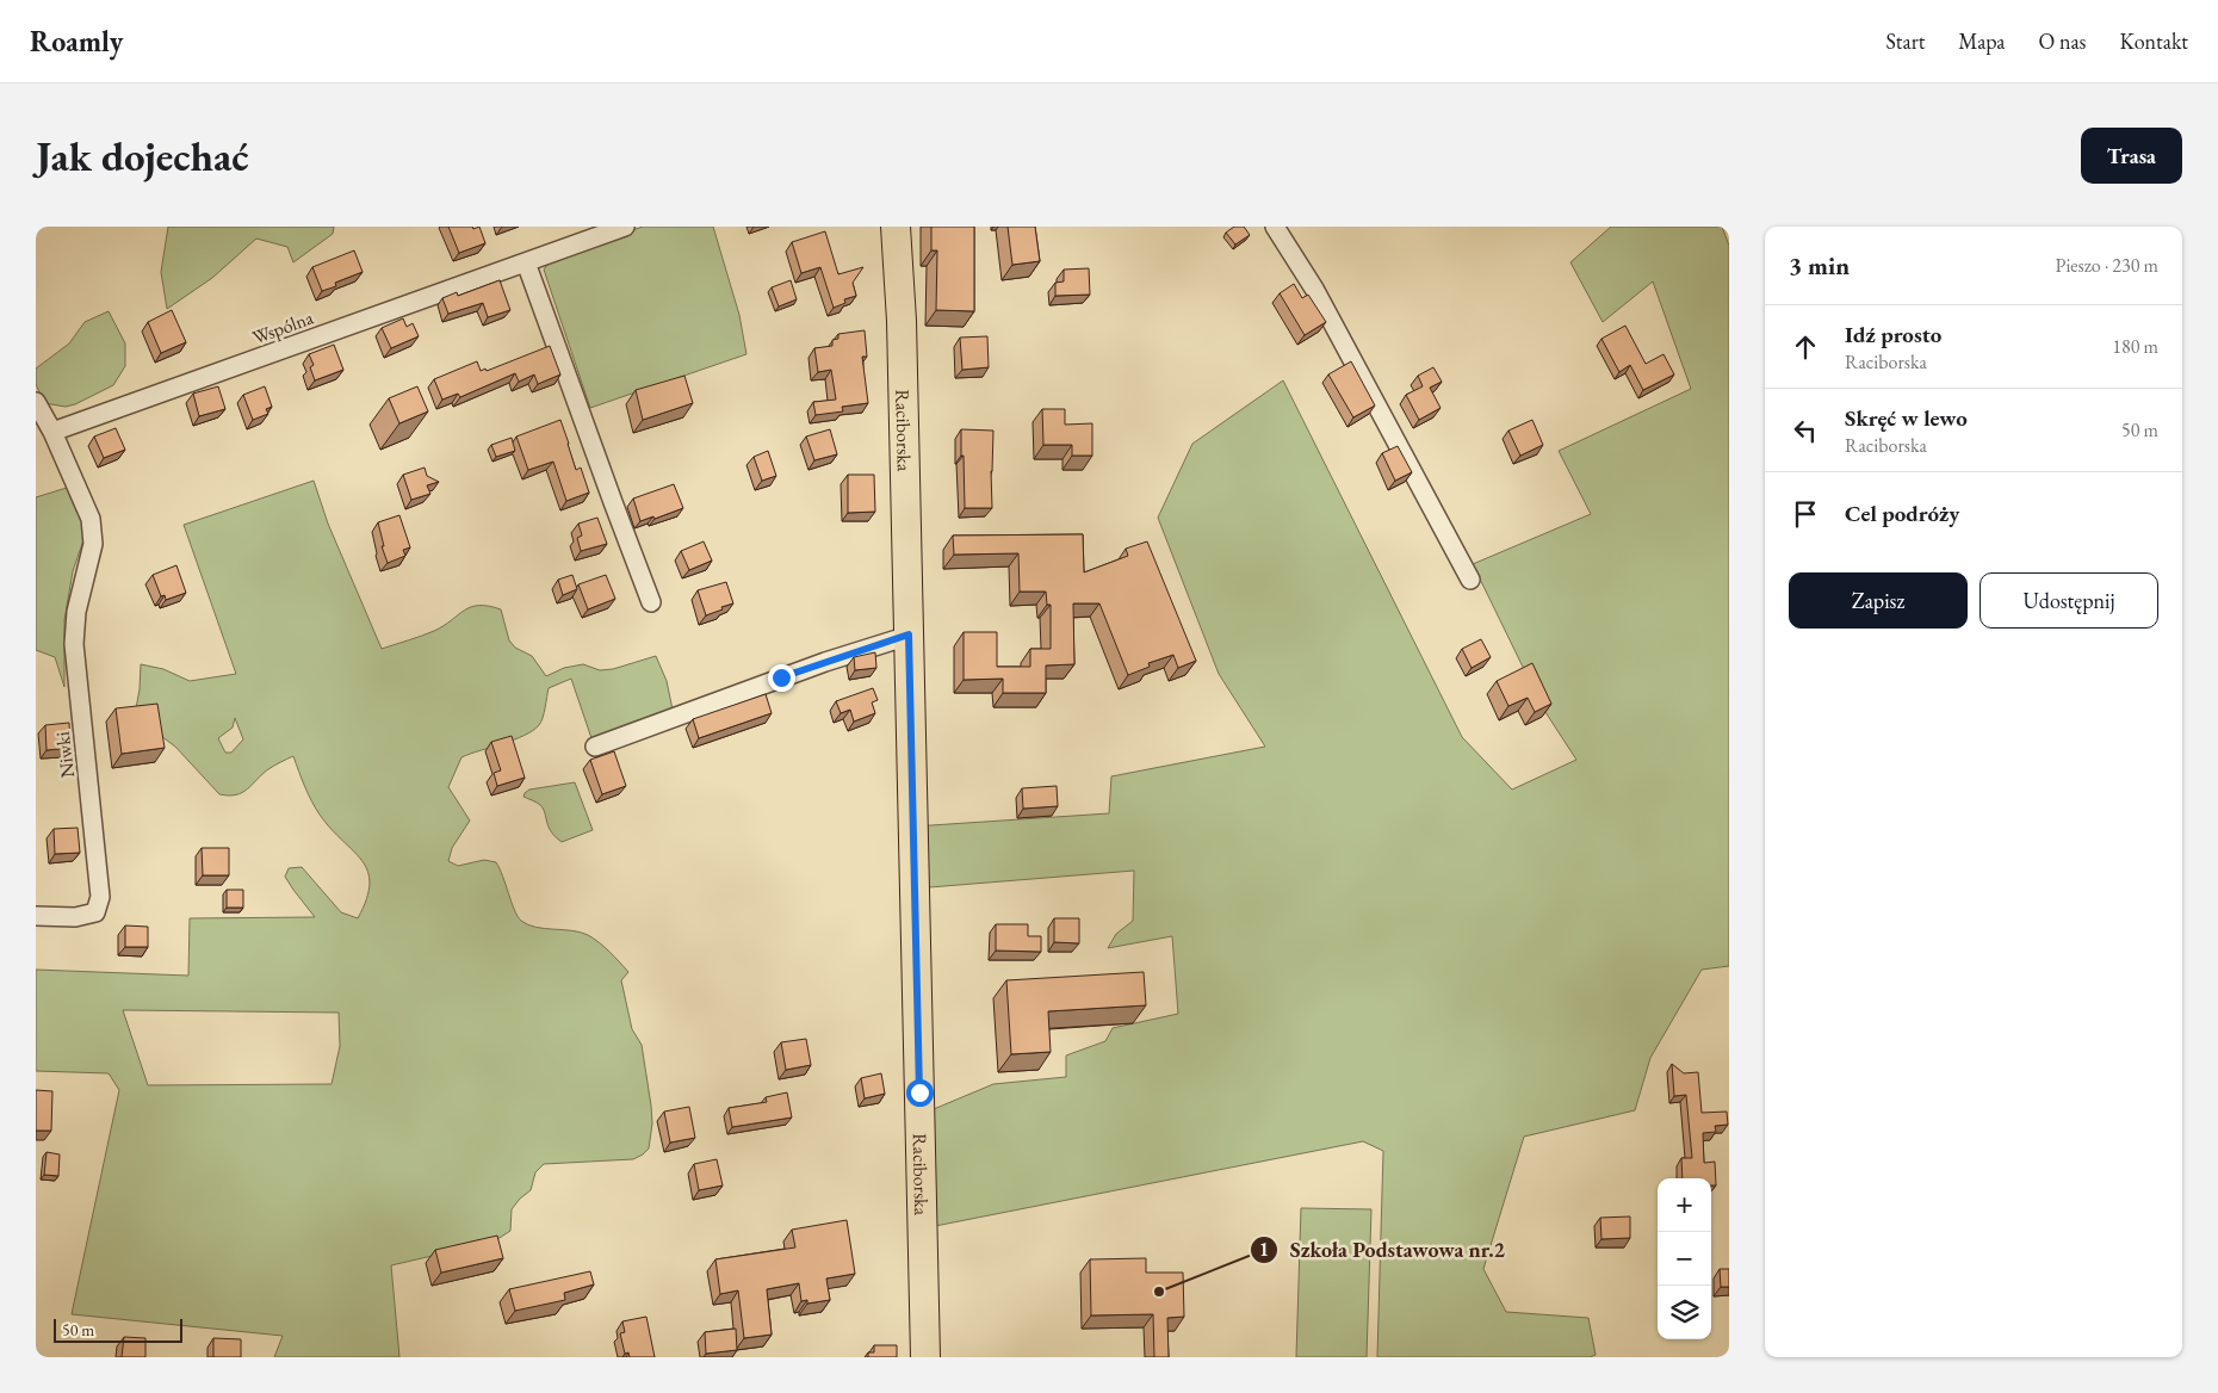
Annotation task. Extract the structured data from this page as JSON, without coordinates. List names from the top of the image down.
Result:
{
  "streets": {
    "main road": ["Raciborska"],
    "street": ["Wspólna", "Niwki"]
  },
  "crossings": [
    ["Wspólna", "Niwki"]
  ],
  "places": ["Szkoła Podstawowa nr.2"],
  "scale_bar": "50 m",
  "page": {
    "header": "Roamly",
    "nav": [
      "Start",
      "Mapa",
      "O nas",
      "Kontakt"
    ],
    "buttons": [
      "Trasa",
      ["Zapisz", "Udostępnij"]
    ],
    "title": "Jak dojechać",
    "heading": ["3 min", "Pieszo · 230 m"],
    "list": [
      ["Idź prosto", "Raciborska", "180 m"],
      ["Skręć w lewo", "Raciborska", "50 m"],
      "Cel podróży"
    ],
    "map_buttons": ["+", "−"],
    "scale": "50 m"
  }
}
